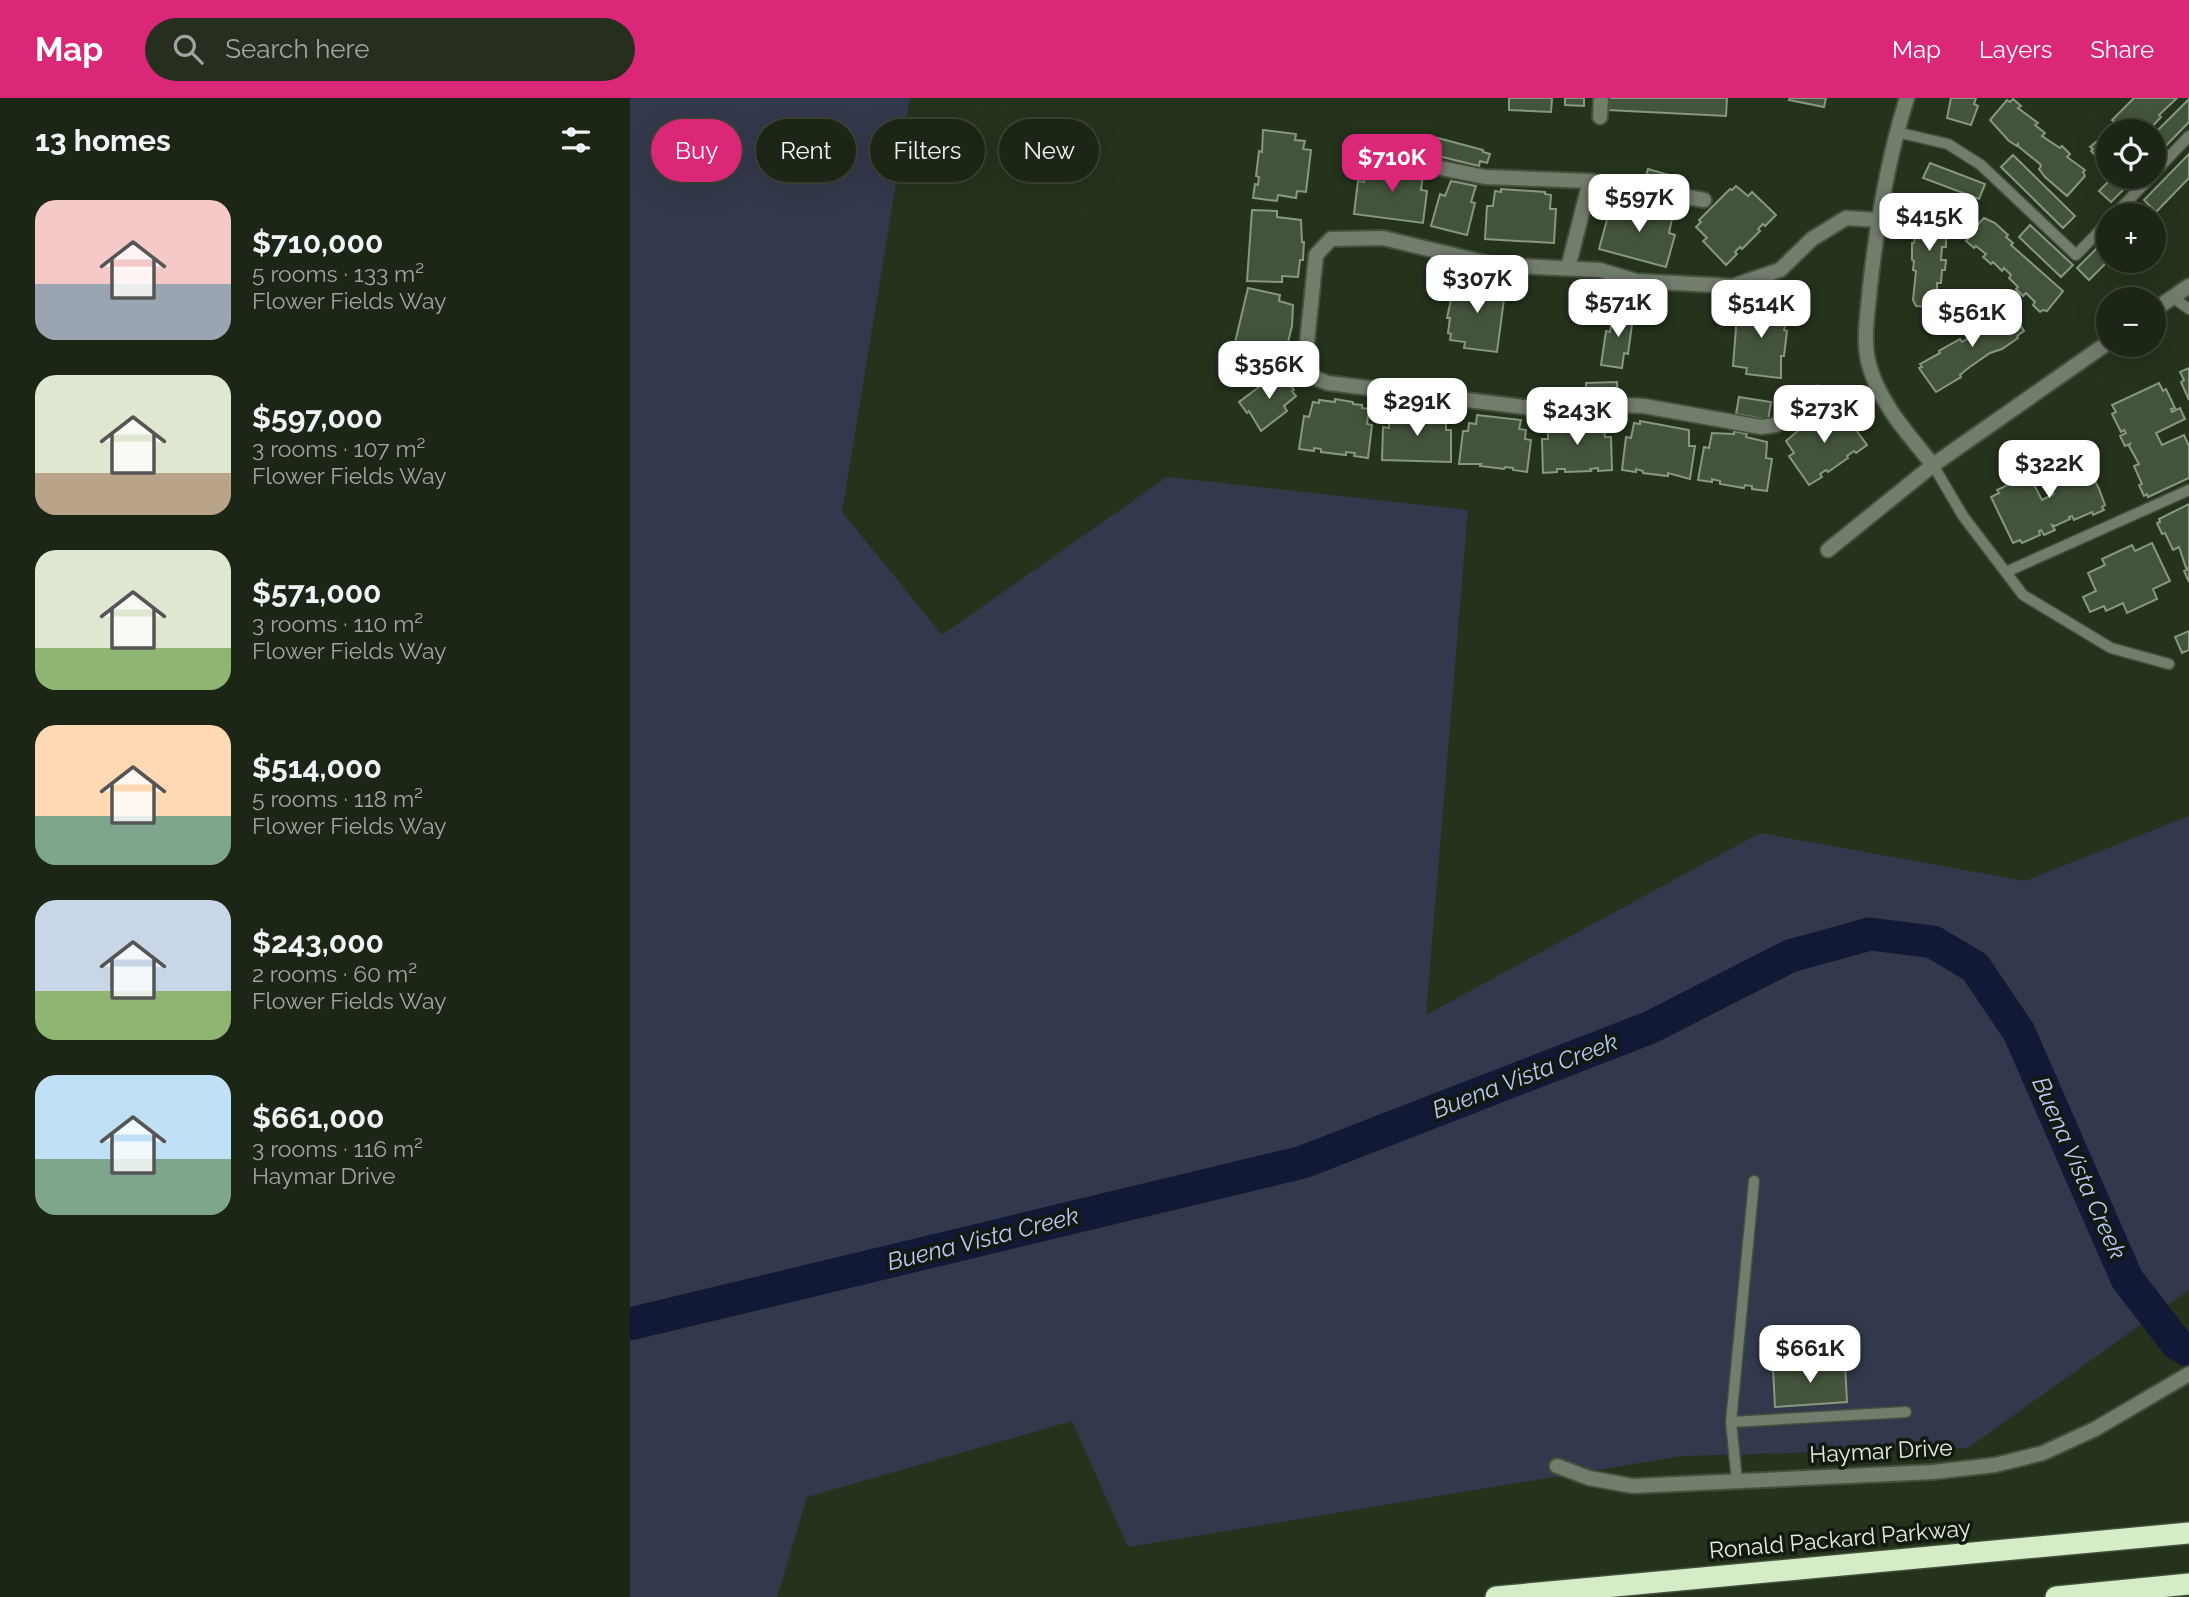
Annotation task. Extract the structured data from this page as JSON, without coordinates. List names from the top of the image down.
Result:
{
  "streets": {
    "highway": ["Ronald Packard Parkway"],
    "street": ["Haymar Drive"]
  },
  "water": ["Buena Vista Creek"],
  "page": {
    "header": "Map",
    "search": "Search here",
    "nav": ["Map", "Layers", "Share"],
    "heading": "13 homes",
    "map_buttons": ["+", "−"],
    "chip": [
      "Buy",
      "Rent",
      "Filters",
      "New"
    ],
    "price": [
      "$710K",
      "$597K",
      "$415K",
      "$307K",
      "$571K",
      "$514K",
      "$561K",
      "$356K",
      "$291K",
      "$273K",
      "$243K",
      "$322K",
      "$661K"
    ],
    "list": [
      {
        "name": "$710,000",
        "note": "5 rooms · 133 m² · Flower Fields Way"
      },
      {
        "name": "$597,000",
        "note": "3 rooms · 107 m² · Flower Fields Way"
      },
      {
        "name": "$571,000",
        "note": "3 rooms · 110 m² · Flower Fields Way"
      },
      {
        "name": "$514,000",
        "note": "5 rooms · 118 m² · Flower Fields Way"
      },
      {
        "name": "$243,000",
        "note": "2 rooms · 60 m² · Flower Fields Way"
      },
      {
        "name": "$661,000",
        "note": "3 rooms · 116 m² · Haymar Drive"
      }
    ]
  }
}
